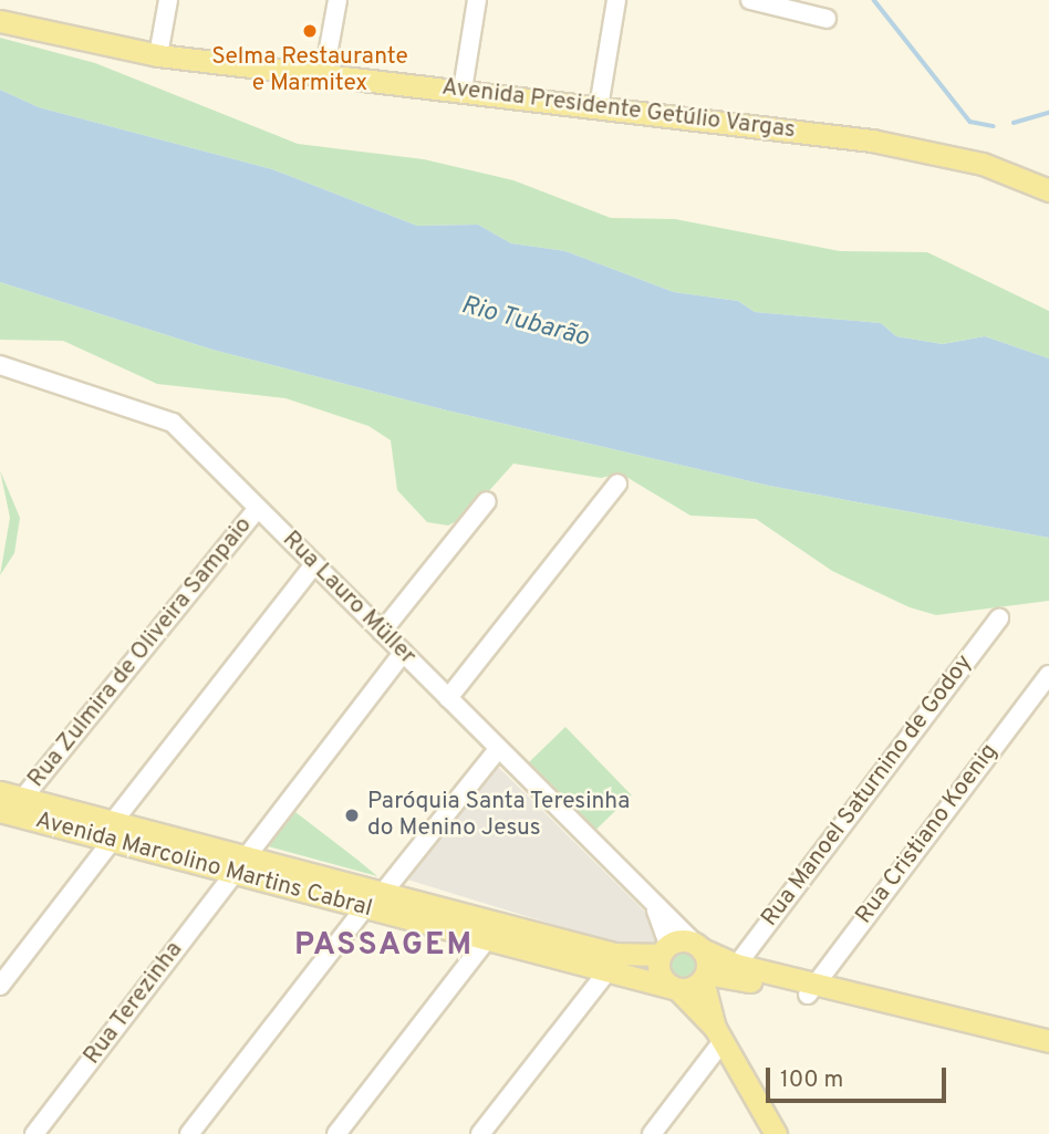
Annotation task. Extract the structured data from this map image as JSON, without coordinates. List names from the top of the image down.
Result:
{
  "streets": {
    "main road": ["Avenida Presidente Getúlio Vargas", "Avenida Marcolino Martins Cabral"],
    "street": [
      "Rua Lauro Müller",
      "Rua Zulmira de Oliveira Sampaio",
      "Rua Manoel Saturnino de Godoy",
      "Rua Cristiano Koenig",
      "Rua Terezinha"
    ]
  },
  "crossings": [
    ["Rua Lauro Müller", "Rua Zulmira de Oliveira Sampaio"],
    ["Rua Lauro Müller", "Avenida Marcolino Martins Cabral"],
    ["Rua Lauro Müller", "Rua Terezinha"],
    ["Rua Zulmira de Oliveira Sampaio", "Avenida Marcolino Martins Cabral"],
    ["Avenida Marcolino Martins Cabral", "Rua Terezinha"]
  ],
  "districts": ["PASSAGEM"],
  "water": ["Rio Tubarão"],
  "places": ["Selma Restaurante e Marmitex", "Paróquia Santa Teresinha do Menino Jesus"],
  "scale_bar": "100 m"
}
